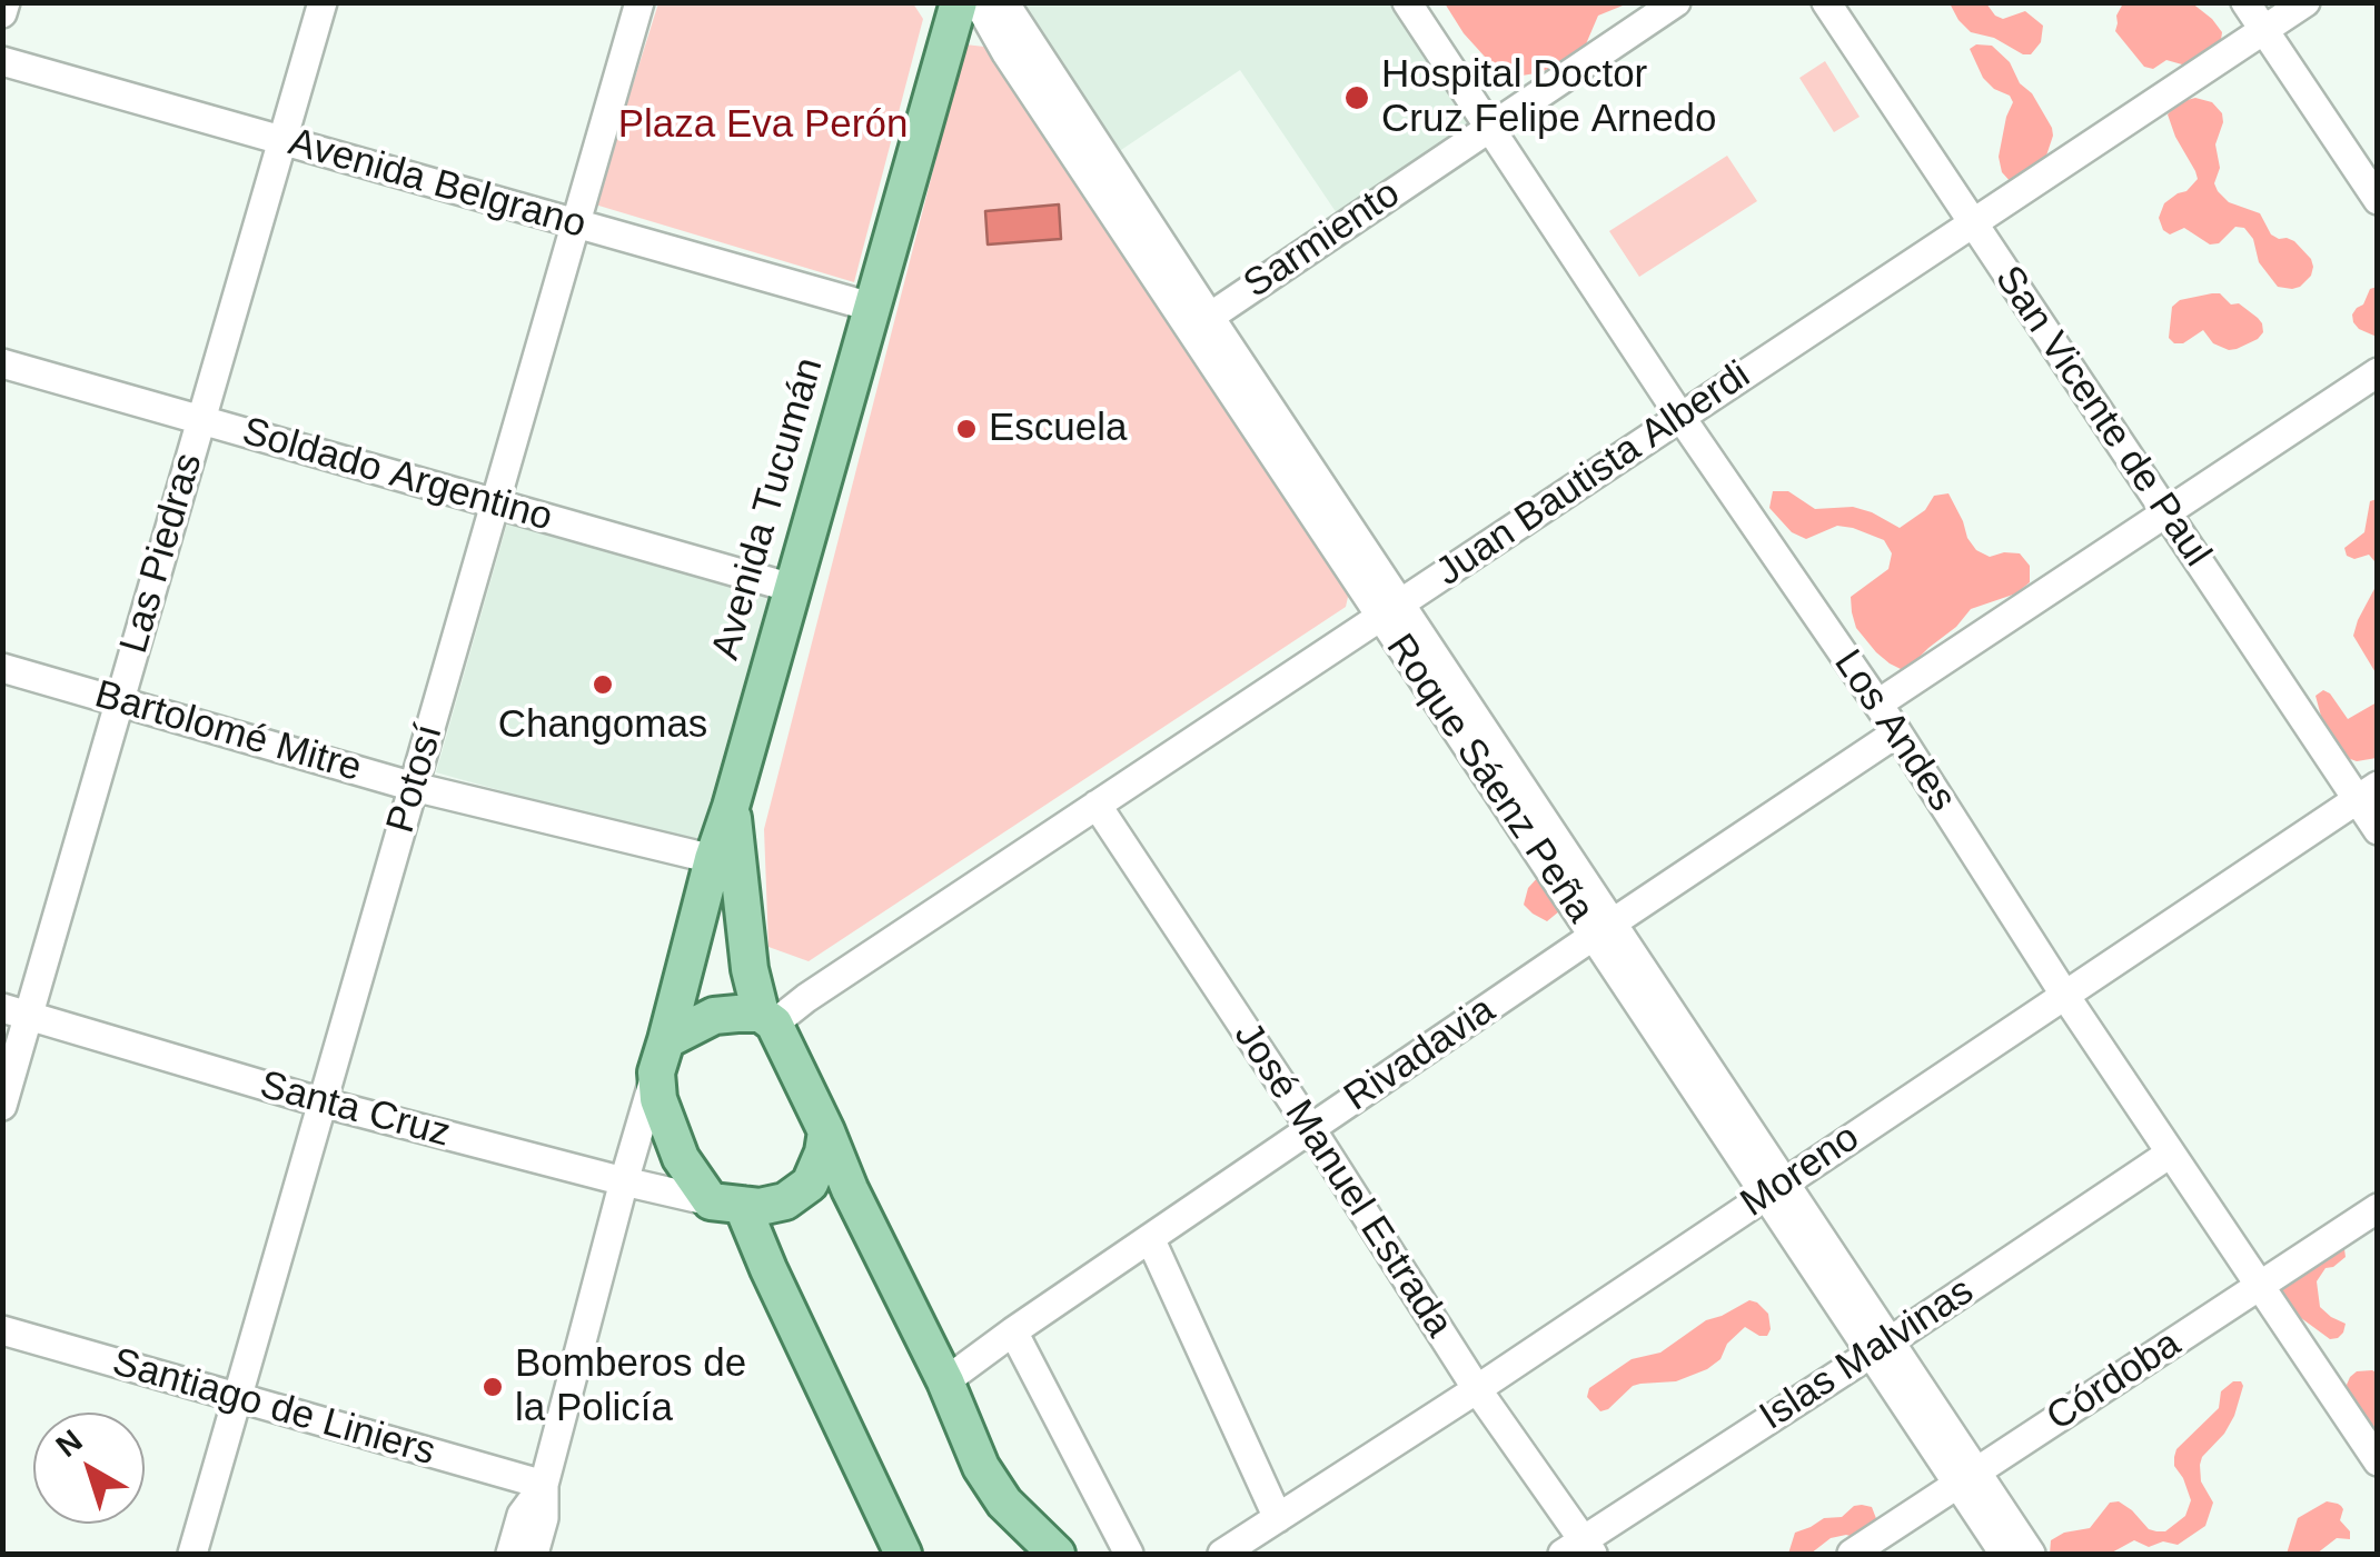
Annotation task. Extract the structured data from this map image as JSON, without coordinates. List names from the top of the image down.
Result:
{
  "streets": {
    "main road": ["Avenida Tucumán"],
    "street": [
      "Avenida Belgrano",
      "Sarmiento",
      "San Vicente de Paul",
      "Juan Bautista Alberdi",
      "Soldado Argentino",
      "Las Piedras",
      "Los Andes",
      "Bartolomé Mitre",
      "Potosí",
      "Roque Sáenz Peña",
      "Rivadavia",
      "Santa Cruz",
      "Moreno",
      "José Manuel Estrada",
      "Islas Malvinas",
      "Córdoba",
      "Santiago de Liniers"
    ]
  },
  "crossings": [
    ["Avenida Belgrano", "Avenida Tucumán"],
    ["Avenida Belgrano", "Las Piedras"],
    ["Avenida Belgrano", "Potosí"],
    ["Sarmiento", "Los Andes"],
    ["Sarmiento", "Roque Sáenz Peña"],
    ["San Vicente de Paul", "Juan Bautista Alberdi"],
    ["San Vicente de Paul", "Moreno"],
    ["Juan Bautista Alberdi", "Avenida Tucumán"],
    ["Juan Bautista Alberdi", "Los Andes"],
    ["Juan Bautista Alberdi", "Roque Sáenz Peña"],
    ["Juan Bautista Alberdi", "Santa Cruz"],
    ["Juan Bautista Alberdi", "José Manuel Estrada"],
    ["Soldado Argentino", "Avenida Tucumán"],
    ["Soldado Argentino", "Las Piedras"],
    ["Soldado Argentino", "Potosí"],
    ["Avenida Tucumán", "Bartolomé Mitre"],
    ["Avenida Tucumán", "Santa Cruz"],
    ["Avenida Tucumán", "Santiago de Liniers"],
    ["Las Piedras", "Bartolomé Mitre"],
    ["Las Piedras", "Santa Cruz"],
    ["Los Andes", "Rivadavia"],
    ["Los Andes", "Moreno"],
    ["Los Andes", "Islas Malvinas"],
    ["Los Andes", "Córdoba"],
    ["Bartolomé Mitre", "Potosí"],
    ["Potosí", "Santa Cruz"],
    ["Potosí", "Santiago de Liniers"],
    ["Roque Sáenz Peña", "Rivadavia"],
    ["Roque Sáenz Peña", "Moreno"],
    ["Roque Sáenz Peña", "Islas Malvinas"],
    ["Roque Sáenz Peña", "Córdoba"],
    ["Rivadavia", "José Manuel Estrada"],
    ["Moreno", "José Manuel Estrada"],
    ["José Manuel Estrada", "Islas Malvinas"]
  ],
  "parks": ["Plaza Eva Perón"],
  "places": [
    "Hospital Doctor Cruz Felipe Arnedo",
    "Escuela",
    "Changomas",
    "Bomberos de la Policía"
  ],
  "north": "top left"
}
